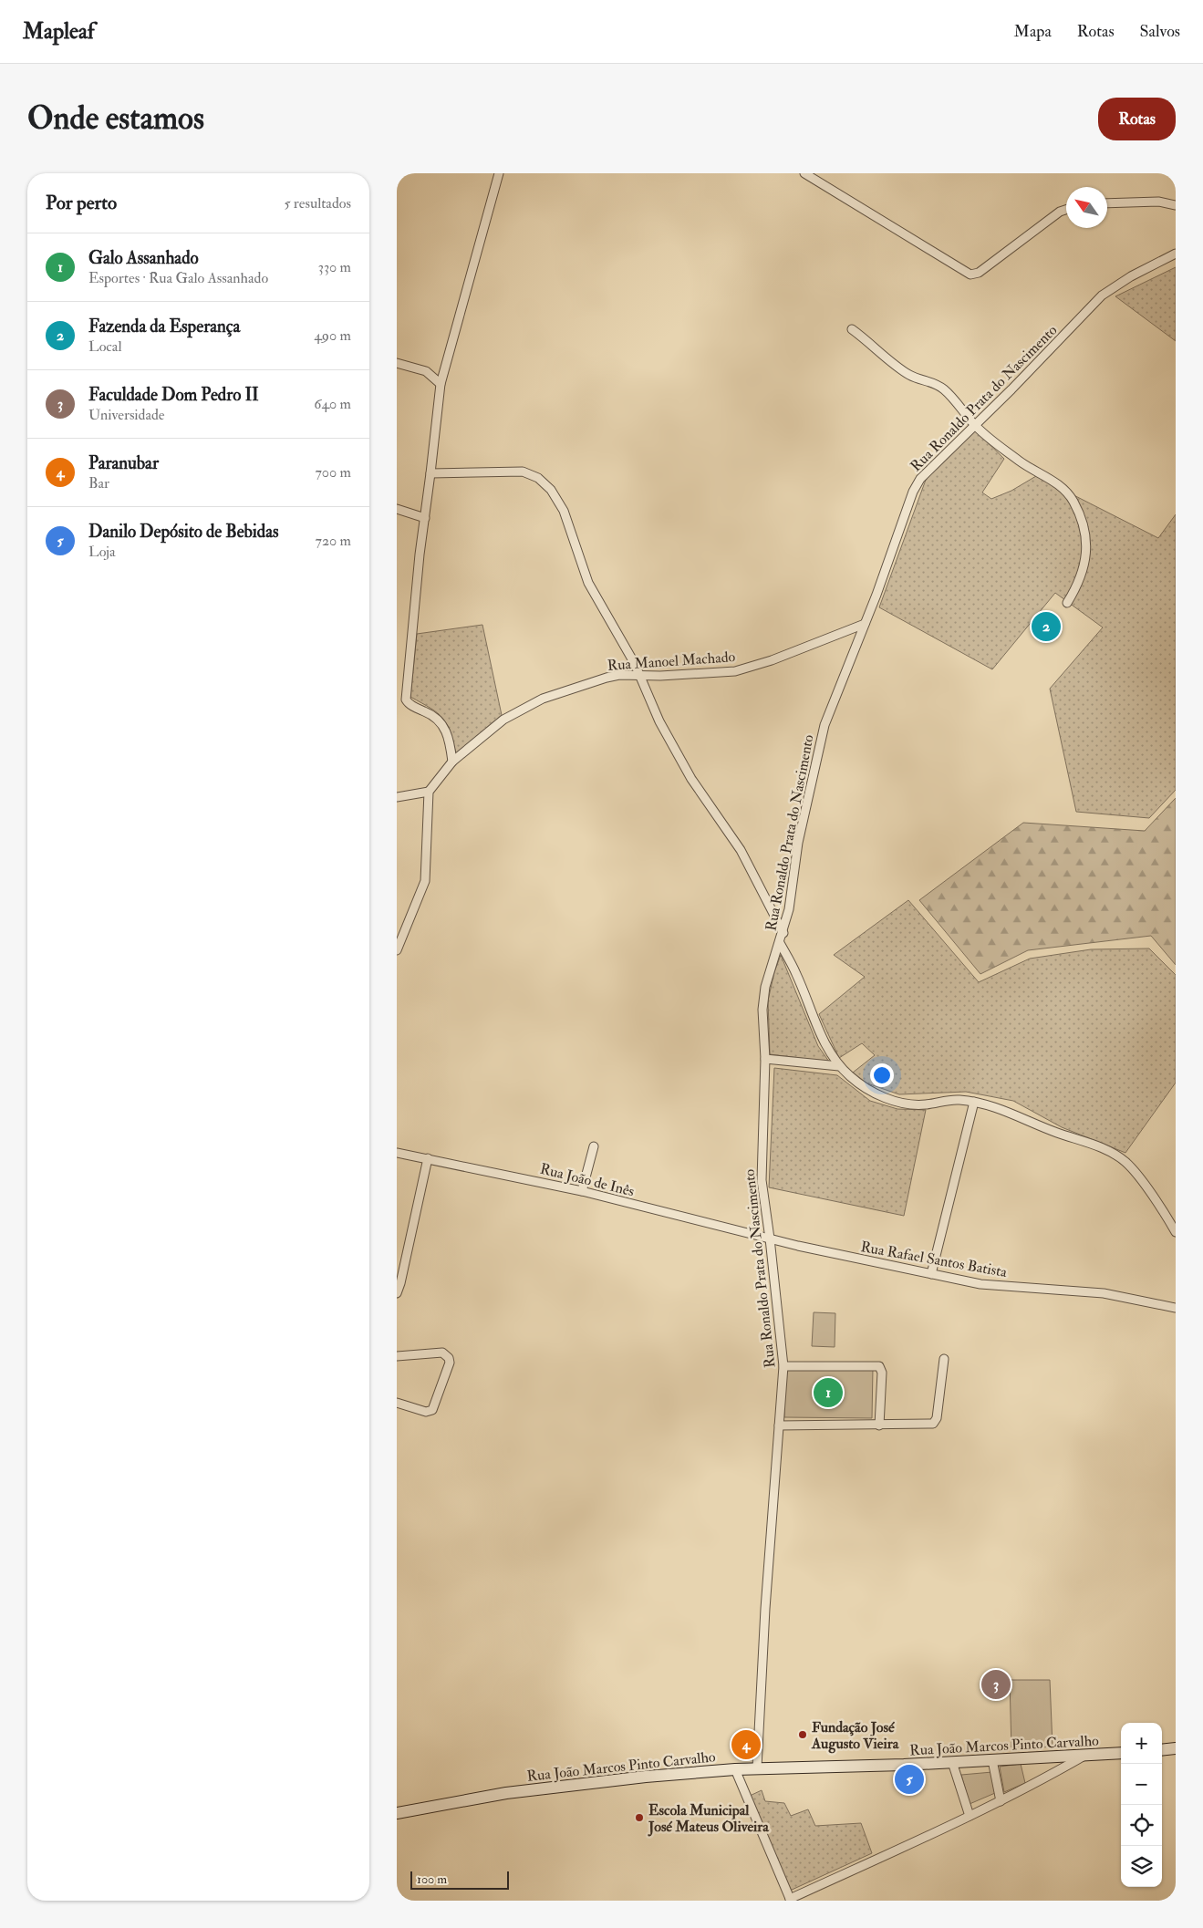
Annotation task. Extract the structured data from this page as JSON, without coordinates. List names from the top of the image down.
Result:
{
  "streets": {
    "main road": ["Rua João Marcos Pinto Carvalho"],
    "street": [
      "Rua Ronaldo Prata do Nascimento",
      "Rua Manoel Machado",
      "Rua João de Inês",
      "Rua Rafael Santos Batista"
    ]
  },
  "crossings": [
    ["Rua Ronaldo Prata do Nascimento", "Rua Manoel Machado"],
    ["Rua Ronaldo Prata do Nascimento", "Rua João de Inês"],
    ["Rua Ronaldo Prata do Nascimento", "Rua Rafael Santos Batista"],
    ["Rua Ronaldo Prata do Nascimento", "Rua João Marcos Pinto Carvalho"],
    ["Rua João de Inês", "Rua Rafael Santos Batista"]
  ],
  "places": ["Fundação José Augusto Vieira", "Escola Municipal José Mateus Oliveira"],
  "scale_bar": "100 m",
  "north": "top left",
  "page": {
    "header": "Mapleaf",
    "nav": ["Mapa", "Rotas", "Salvos"],
    "buttons": "Rotas",
    "title": "Onde estamos",
    "heading": ["Por perto", "5 resultados"],
    "list": [
      {
        "mark": "1",
        "name": "Galo Assanhado",
        "note": "Esportes · Rua Galo Assanhado",
        "value": "330 m"
      },
      {
        "mark": "2",
        "name": "Fazenda da Esperança",
        "note": "Local",
        "value": "490 m"
      },
      {
        "mark": "3",
        "name": "Faculdade Dom Pedro II",
        "note": "Universidade",
        "value": "640 m"
      },
      {
        "mark": "4",
        "name": "Paranubar",
        "note": "Bar",
        "value": "700 m"
      },
      {
        "mark": "5",
        "name": "Danilo Depósito de Bebidas",
        "note": "Loja",
        "value": "720 m"
      }
    ],
    "pins": [
      "2",
      "1",
      "3",
      "4",
      "5"
    ],
    "map_buttons": ["+", "−"],
    "scale": "100 m"
  }
}
